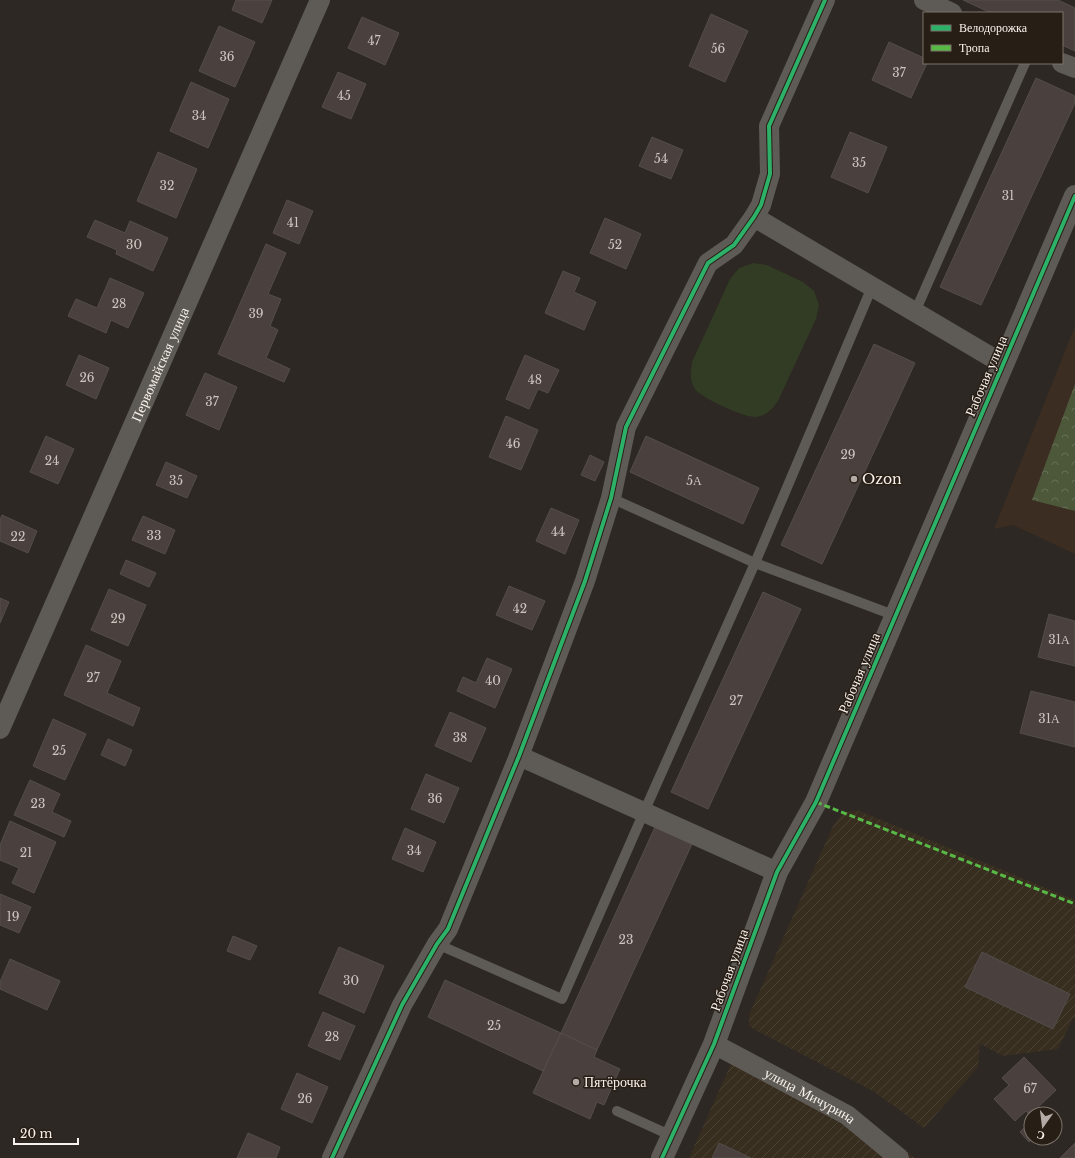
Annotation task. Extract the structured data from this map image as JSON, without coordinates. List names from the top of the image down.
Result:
{
  "streets": {
    "street": ["Первомайская улица", "Рабочая улица", "улица Мичурина"]
  },
  "crossings": [
    ["Рабочая улица", "улица Мичурина"]
  ],
  "places": ["Ozon", "Пятёрочка"],
  "house_numbers": [
    "47",
    "56",
    "36",
    "37",
    "45",
    "34",
    "54",
    "35",
    "32",
    "31",
    "41",
    "30",
    "52",
    "28",
    "39",
    "26",
    "48",
    "37",
    "46",
    "29",
    "24",
    "35",
    "5А",
    "44",
    "33",
    "22",
    "42",
    "29",
    "31А",
    "27",
    "40",
    "27",
    "31А",
    "38",
    "25",
    "36",
    "23",
    "34",
    "21",
    "19",
    "23",
    "30",
    "25",
    "28",
    "67",
    "26"
  ],
  "legend": ["Велодорожка", "Тропа"],
  "scale_bar": "20 m",
  "north": "bottom"
}
